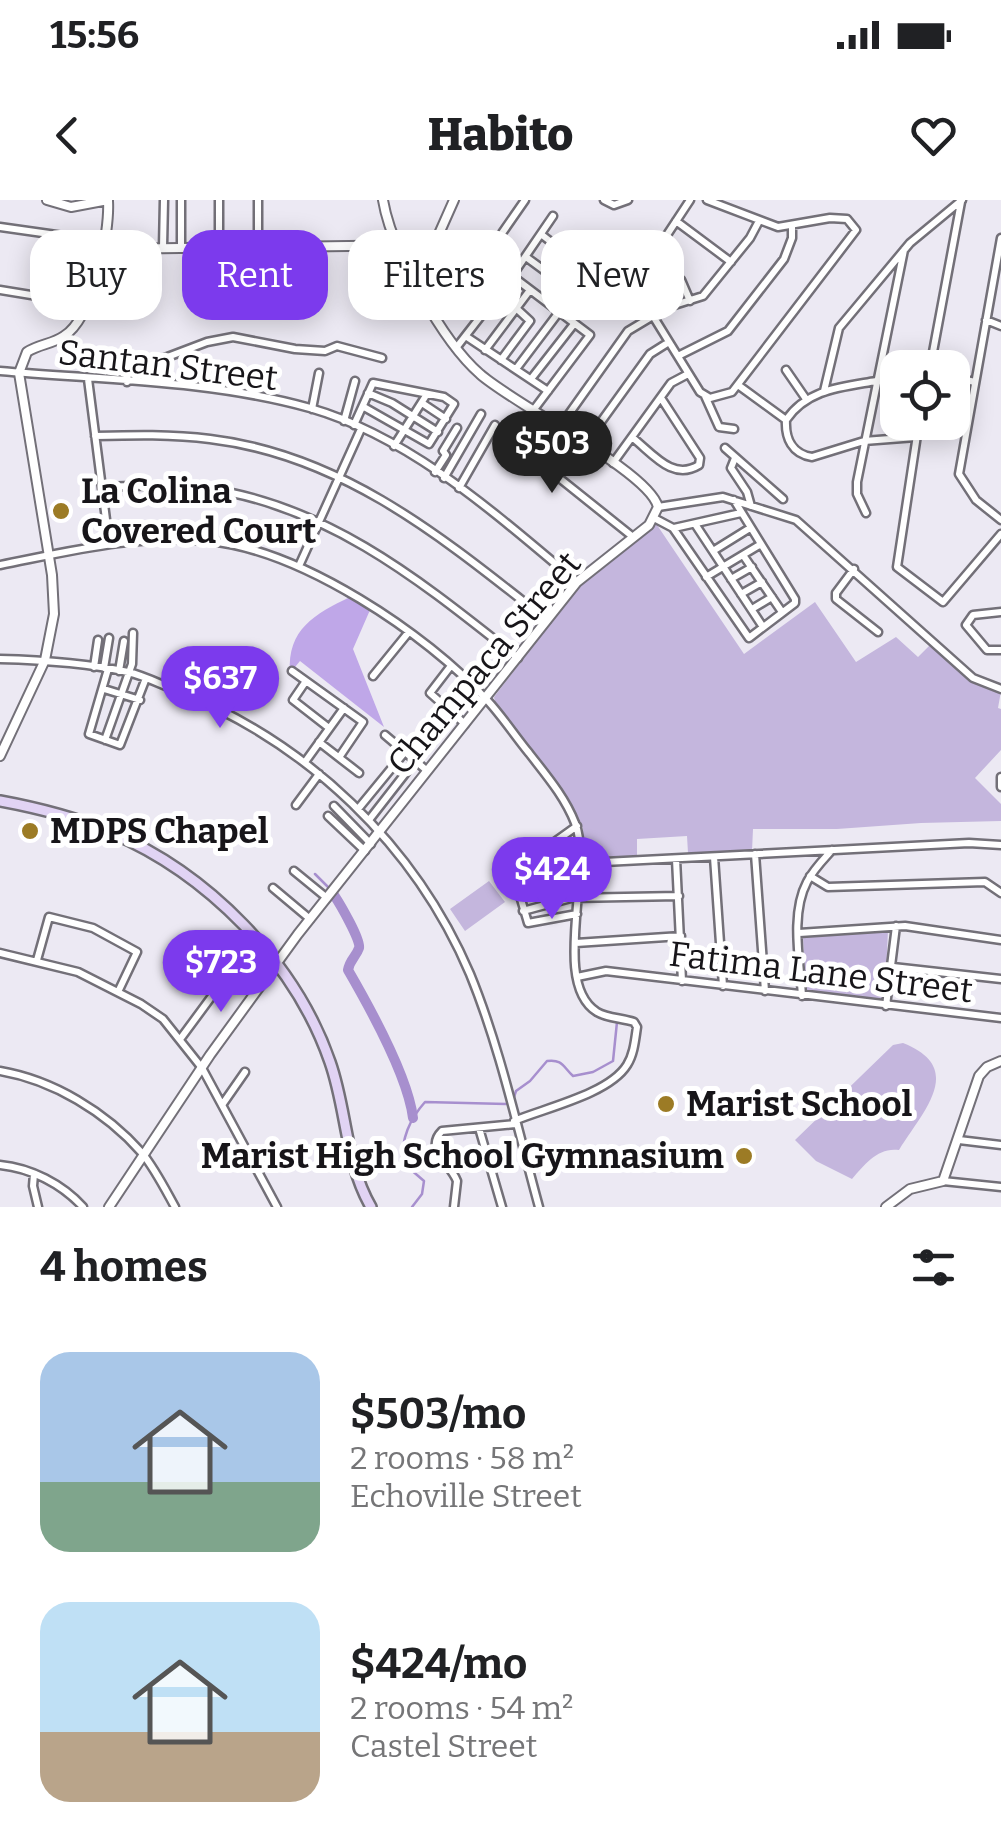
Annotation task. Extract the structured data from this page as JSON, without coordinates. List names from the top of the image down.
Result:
{
  "streets": {
    "street": ["Santan Street", "Champaca Street", "Fatima Lane Street"]
  },
  "crossings": [
    ["Santan Street", "Champaca Street"]
  ],
  "places": [
    "La Colina Covered Court",
    "MDPS Chapel",
    "Marist School",
    "Marist High School Gymnasium"
  ],
  "page": {
    "status": "15:56",
    "header": "Habito",
    "chip": [
      "Buy",
      "Rent",
      "Filters",
      "New"
    ],
    "price": [
      "$503",
      "$637",
      "$424",
      "$723"
    ],
    "heading": "4 homes",
    "list": [
      {
        "name": "$503/mo",
        "note": "2 rooms · 58 m² · Echoville Street"
      },
      {
        "name": "$424/mo",
        "note": "2 rooms · 54 m² · Castel Street"
      }
    ]
  }
}
